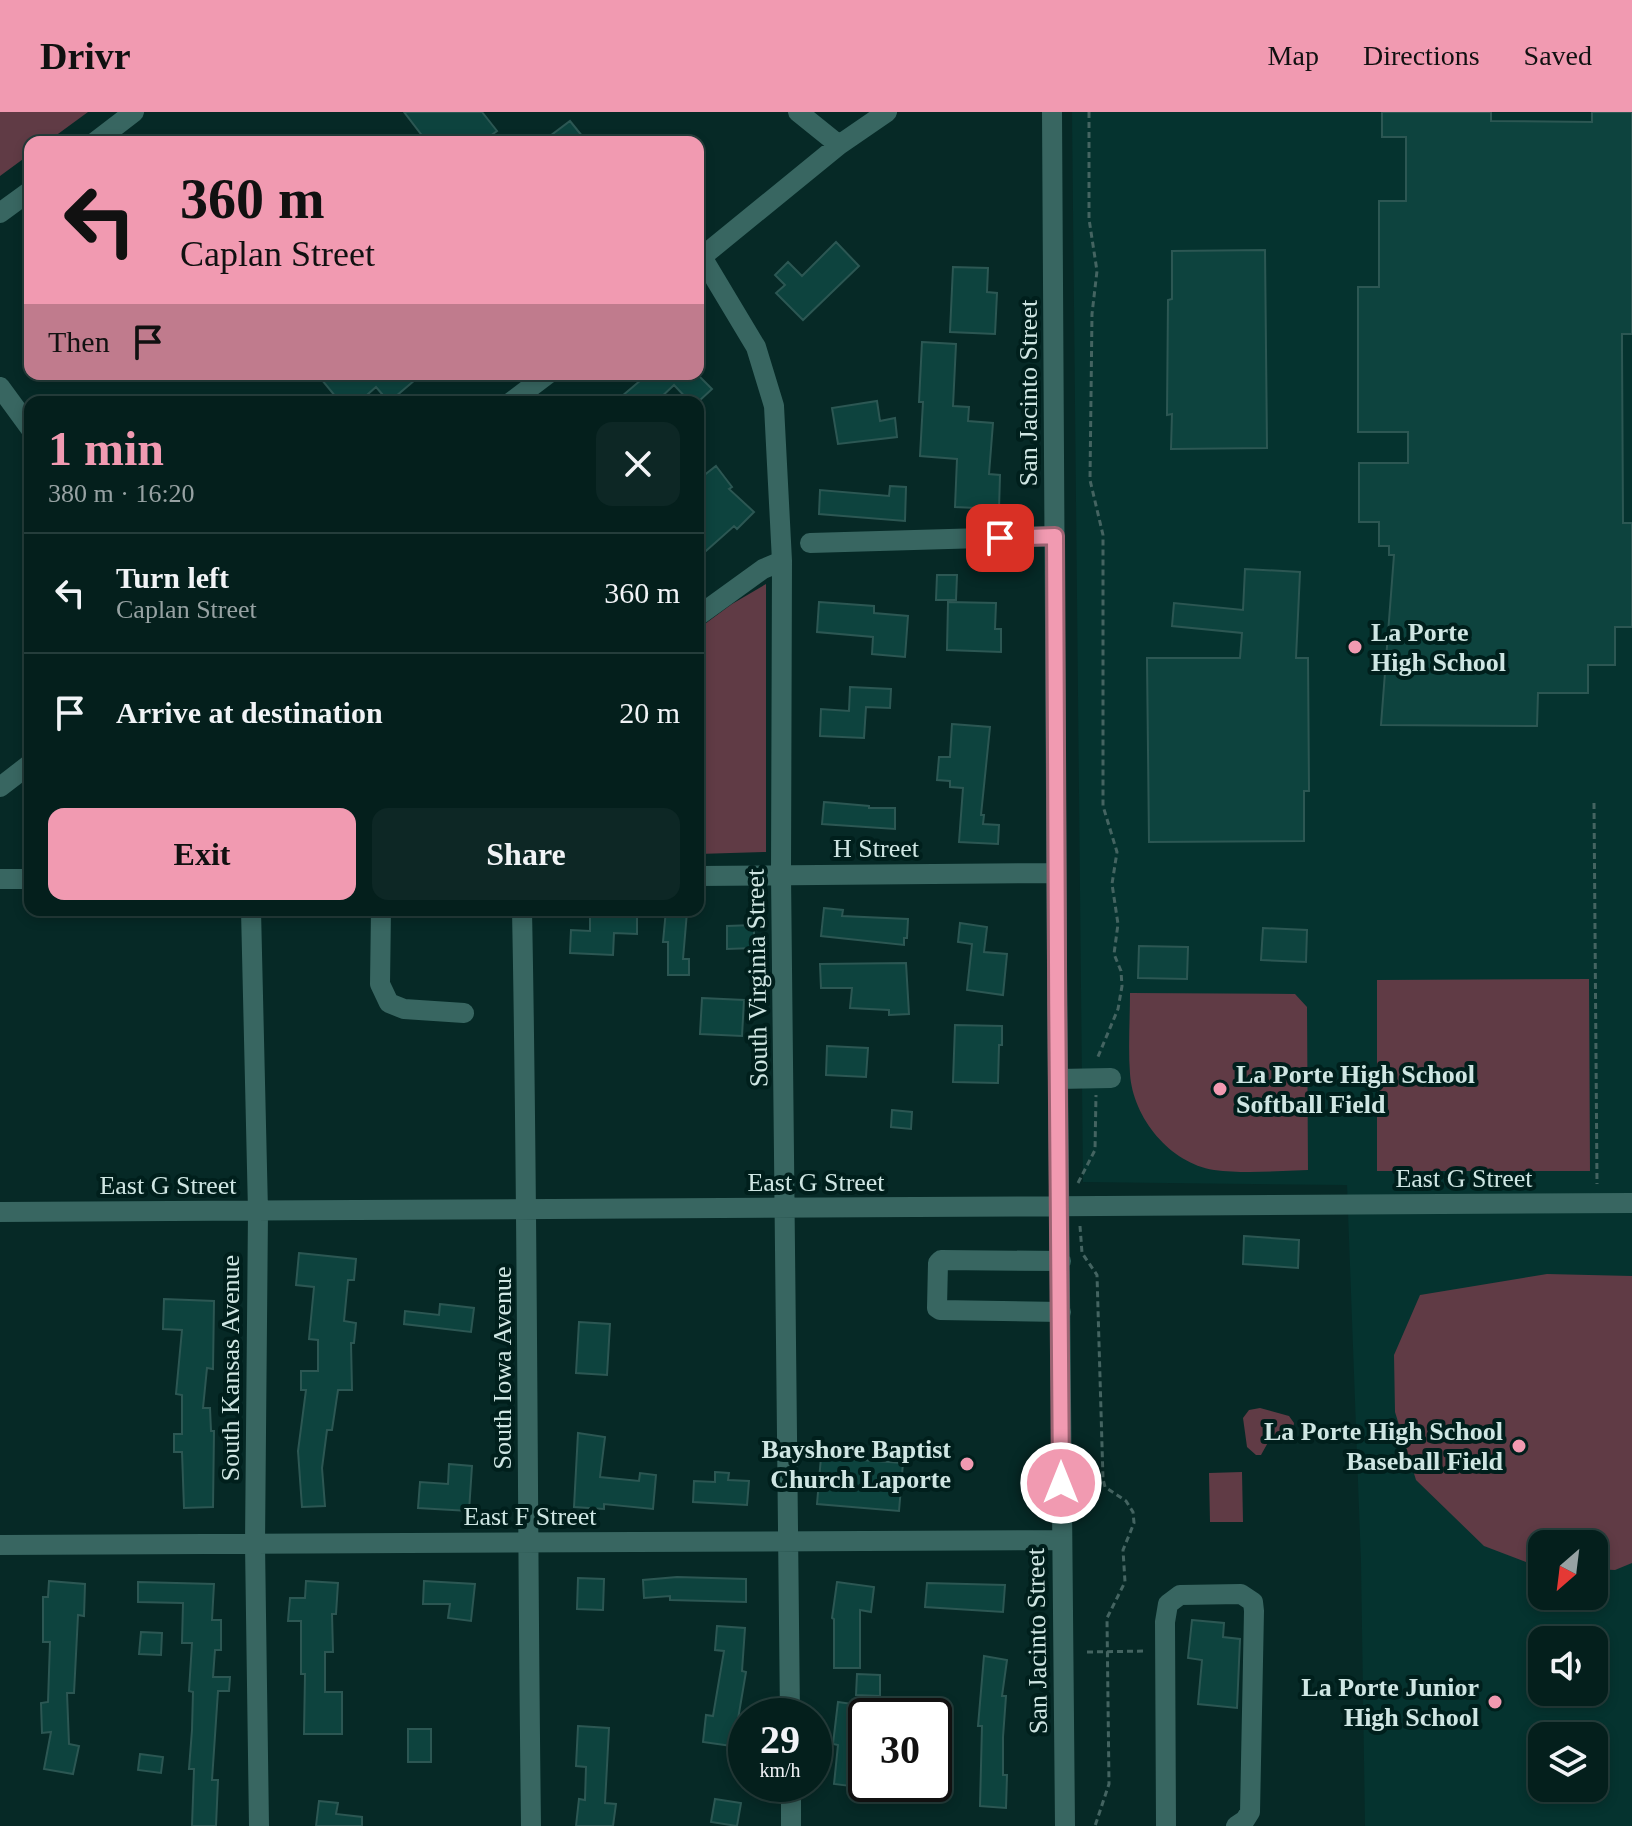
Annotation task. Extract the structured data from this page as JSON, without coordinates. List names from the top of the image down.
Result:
{
  "streets": {
    "street": [
      "San Jacinto Street",
      "H Street",
      "South Virginia Street",
      "East G Street",
      "South Kansas Avenue",
      "South Iowa Avenue",
      "East F Street"
    ]
  },
  "crossings": [
    ["San Jacinto Street", "H Street"],
    ["San Jacinto Street", "East G Street"],
    ["San Jacinto Street", "East F Street"],
    ["H Street", "South Virginia Street"],
    ["South Virginia Street", "East G Street"],
    ["South Virginia Street", "East F Street"],
    ["East G Street", "South Kansas Avenue"],
    ["East G Street", "South Iowa Avenue"],
    ["South Kansas Avenue", "East F Street"],
    ["South Iowa Avenue", "East F Street"]
  ],
  "places": [
    "La Porte High School",
    "La Porte High School Softball Field",
    "La Porte High School Baseball Field",
    "Bayshore Baptist Church Laporte",
    "La Porte Junior High School"
  ],
  "north": "bottom left",
  "page": {
    "header": "Drivr",
    "nav": ["Map", "Directions", "Saved"],
    "turn": ["360 m", "Caplan Street"],
    "then": "Then",
    "heading": ["1 min", "380 m · 16:20"],
    "list": [
      {
        "name": "Turn left",
        "note": "Caplan Street",
        "value": "360 m"
      },
      {
        "name": "Arrive at destination",
        "value": "20 m"
      }
    ],
    "buttons": ["Exit", "Share"],
    "speed": "29 km/h",
    "limit": "30"
  }
}
